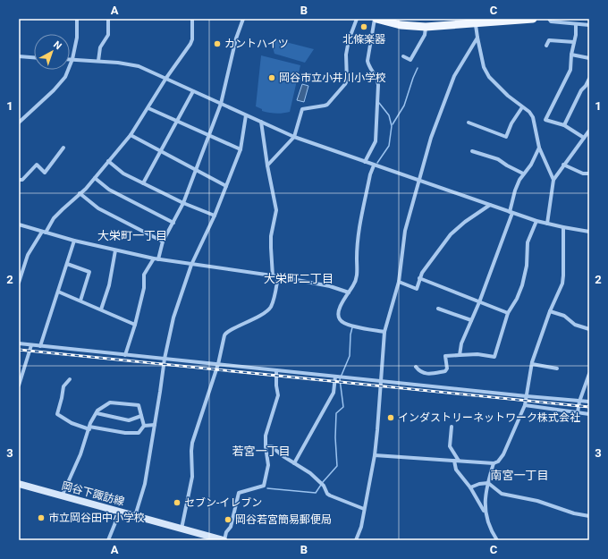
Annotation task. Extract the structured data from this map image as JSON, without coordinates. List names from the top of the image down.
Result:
{
  "streets": {
    "main road": ["岡谷下諏訪線"]
  },
  "districts": [
    "大栄町一丁目",
    "大栄町二丁目",
    "若宮一丁目",
    "南宮一丁目"
  ],
  "places": [
    "北條楽器",
    "カントハイツ",
    "岡谷市立小井川小学校",
    "インダストリーネットワーク株式会社",
    "セブン-イレブン",
    "市立岡谷田中小学校",
    "岡谷若宮簡易郵便局"
  ],
  "north": "top right",
  "grid": {
    "columns": ["A", "B", "C"],
    "rows": ["1", "2", "3"]
  }
}
